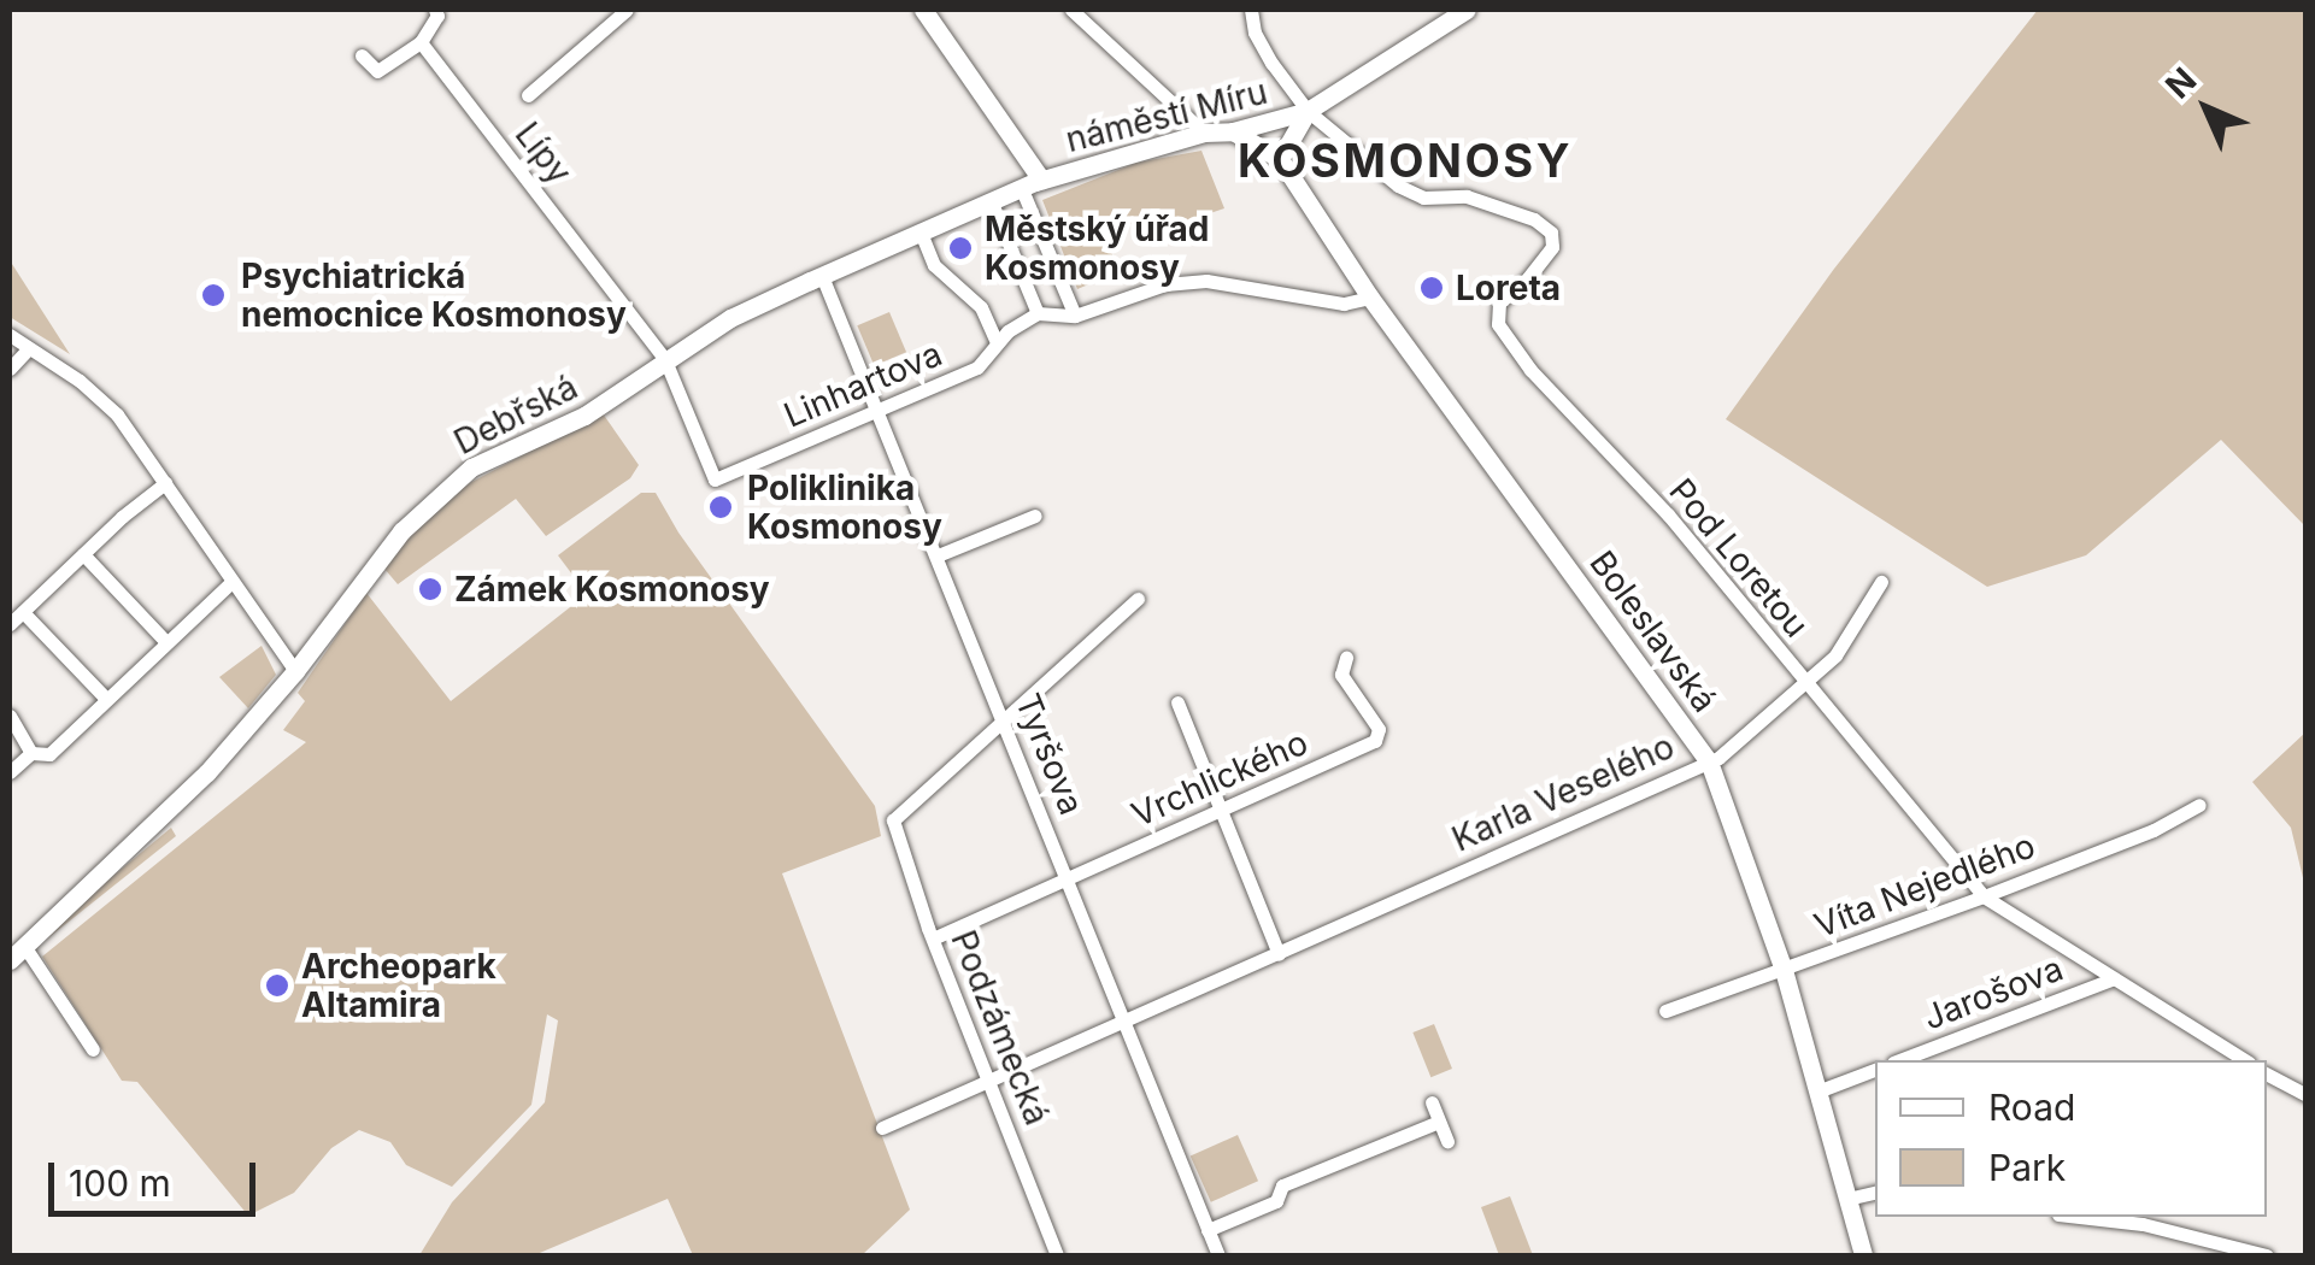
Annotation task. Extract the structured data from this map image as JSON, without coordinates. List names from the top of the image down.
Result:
{
  "streets": {
    "street": [
      "náměstí Míru",
      "Lípy",
      "Linhartova",
      "Debřská",
      "Pod Loretou",
      "Boleslavská",
      "Tyršova",
      "Vrchlického",
      "Karla Veselého",
      "Víta Nejedlého",
      "Jarošova",
      "Podzámecká"
    ]
  },
  "crossings": [
    ["náměstí Míru", "Debřská"],
    ["náměstí Míru", "Pod Loretou"],
    ["náměstí Míru", "Boleslavská"],
    ["Lípy", "Linhartova"],
    ["Lípy", "Debřská"],
    ["Linhartova", "Debřská"],
    ["Linhartova", "Tyršova"],
    ["Debřská", "Tyršova"],
    ["Pod Loretou", "Karla Veselého"],
    ["Pod Loretou", "Víta Nejedlého"],
    ["Pod Loretou", "Jarošova"],
    ["Boleslavská", "Karla Veselého"],
    ["Boleslavská", "Víta Nejedlého"],
    ["Tyršova", "Vrchlického"],
    ["Tyršova", "Karla Veselého"],
    ["Tyršova", "Podzámecká"],
    ["Vrchlického", "Podzámecká"],
    ["Karla Veselého", "Podzámecká"]
  ],
  "districts": ["KOSMONOSY"],
  "places": [
    "Městský úřad Kosmonosy",
    "Loreta",
    "Psychiatrická nemocnice Kosmonosy",
    "Poliklinika Kosmonosy",
    "Zámek Kosmonosy",
    "Archeopark Altamira"
  ],
  "legend": ["Road", "Park"],
  "scale_bar": "100 m",
  "north": "top left"
}
